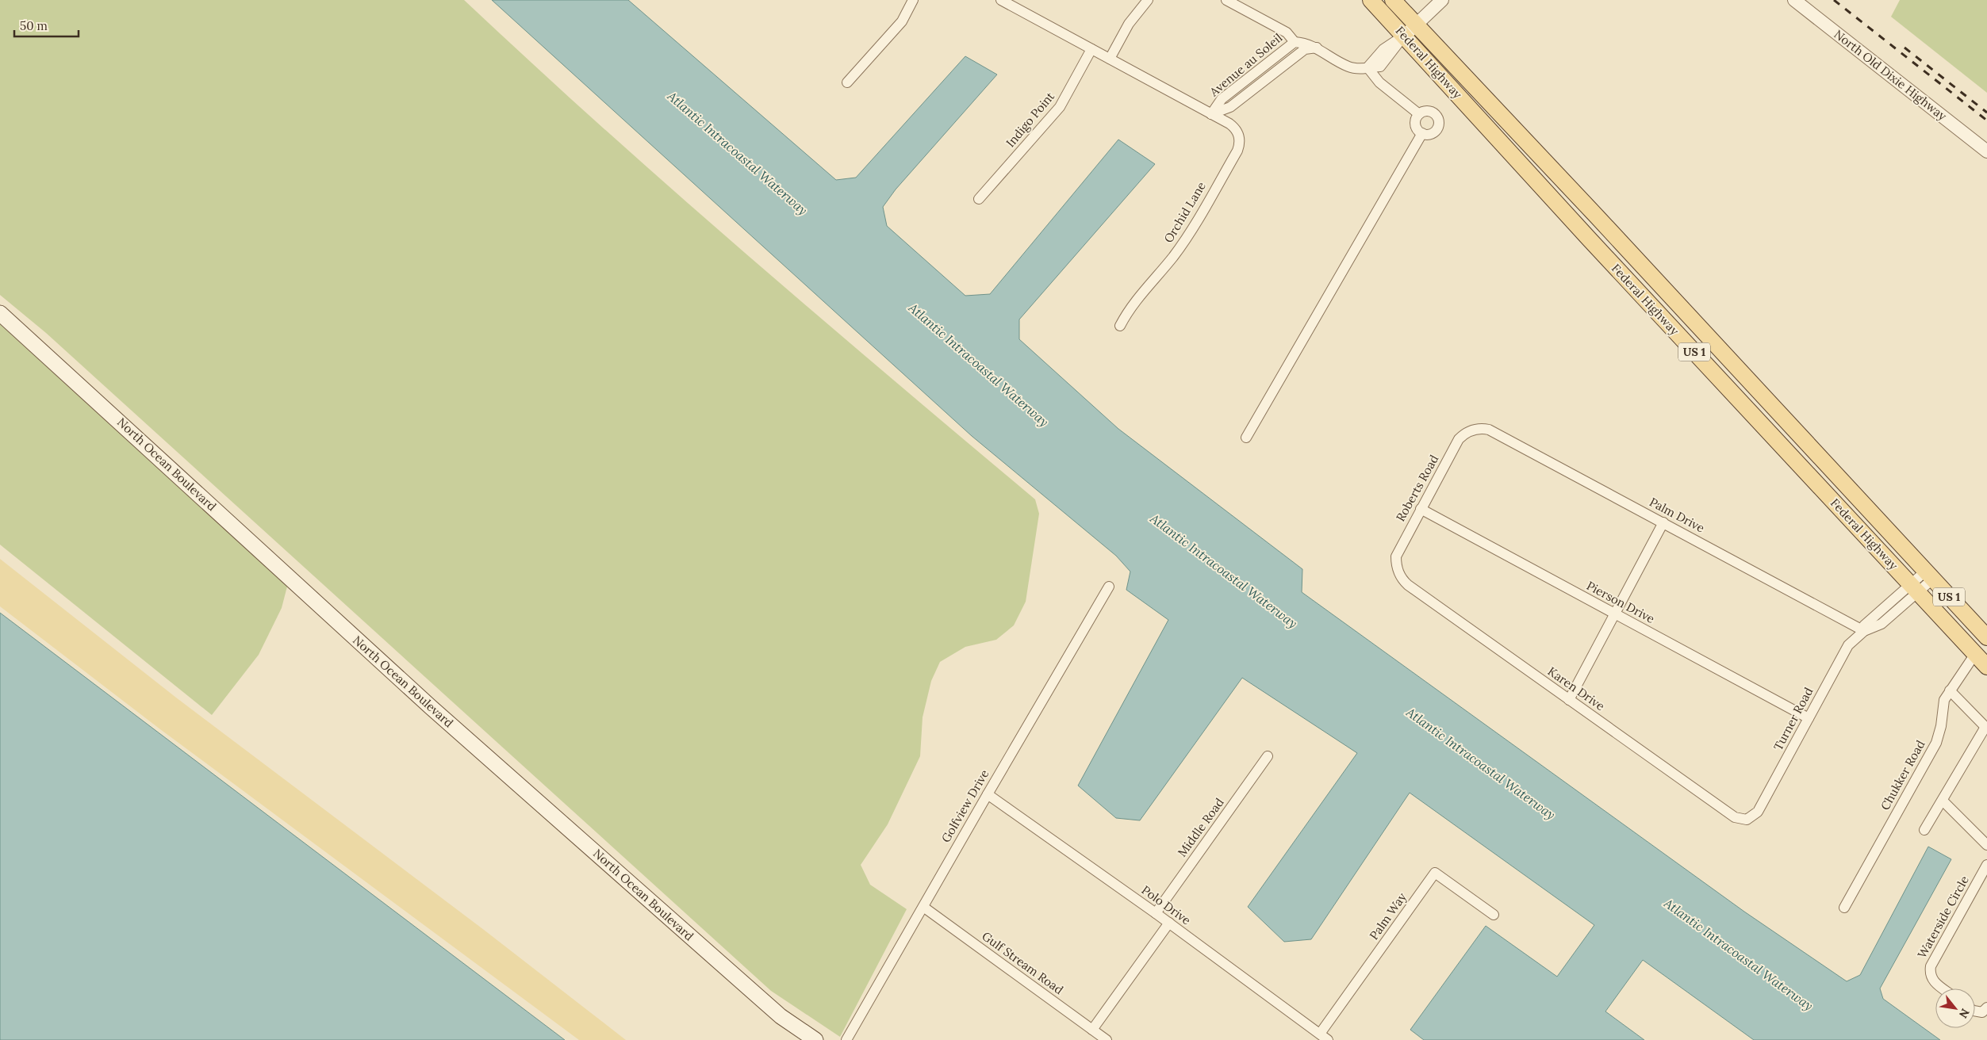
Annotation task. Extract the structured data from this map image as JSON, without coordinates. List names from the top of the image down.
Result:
{
  "streets": {
    "main road": ["Federal Highway", "US 1", "North Ocean Boulevard"],
    "street": [
      "Avenue au Soleil",
      "North Old Dixie Highway",
      "Indigo Point",
      "Orchid Lane",
      "Roberts Road",
      "Palm Drive",
      "Pierson Drive",
      "Karen Drive",
      "Turner Road",
      "Chukker Road",
      "Golfview Drive",
      "Middle Road",
      "Polo Drive",
      "Palm Way",
      "Waterside Circle",
      "Gulf Stream Road"
    ]
  },
  "crossings": [
    ["Federal Highway", "Turner Road"],
    ["Federal Highway", "Chukker Road"],
    ["Avenue au Soleil", "Indigo Point"],
    ["Avenue au Soleil", "Orchid Lane"],
    ["Roberts Road", "Palm Drive"],
    ["Roberts Road", "Pierson Drive"],
    ["Roberts Road", "Karen Drive"],
    ["Palm Drive", "Turner Road"],
    ["Pierson Drive", "Turner Road"],
    ["Karen Drive", "Turner Road"],
    ["Golfview Drive", "Polo Drive"],
    ["Golfview Drive", "Gulf Stream Road"],
    ["Middle Road", "Polo Drive"],
    ["Polo Drive", "Palm Way"]
  ],
  "water": ["Atlantic Intracoastal Waterway"],
  "scale_bar": "50 m",
  "north": "bottom right"
}
